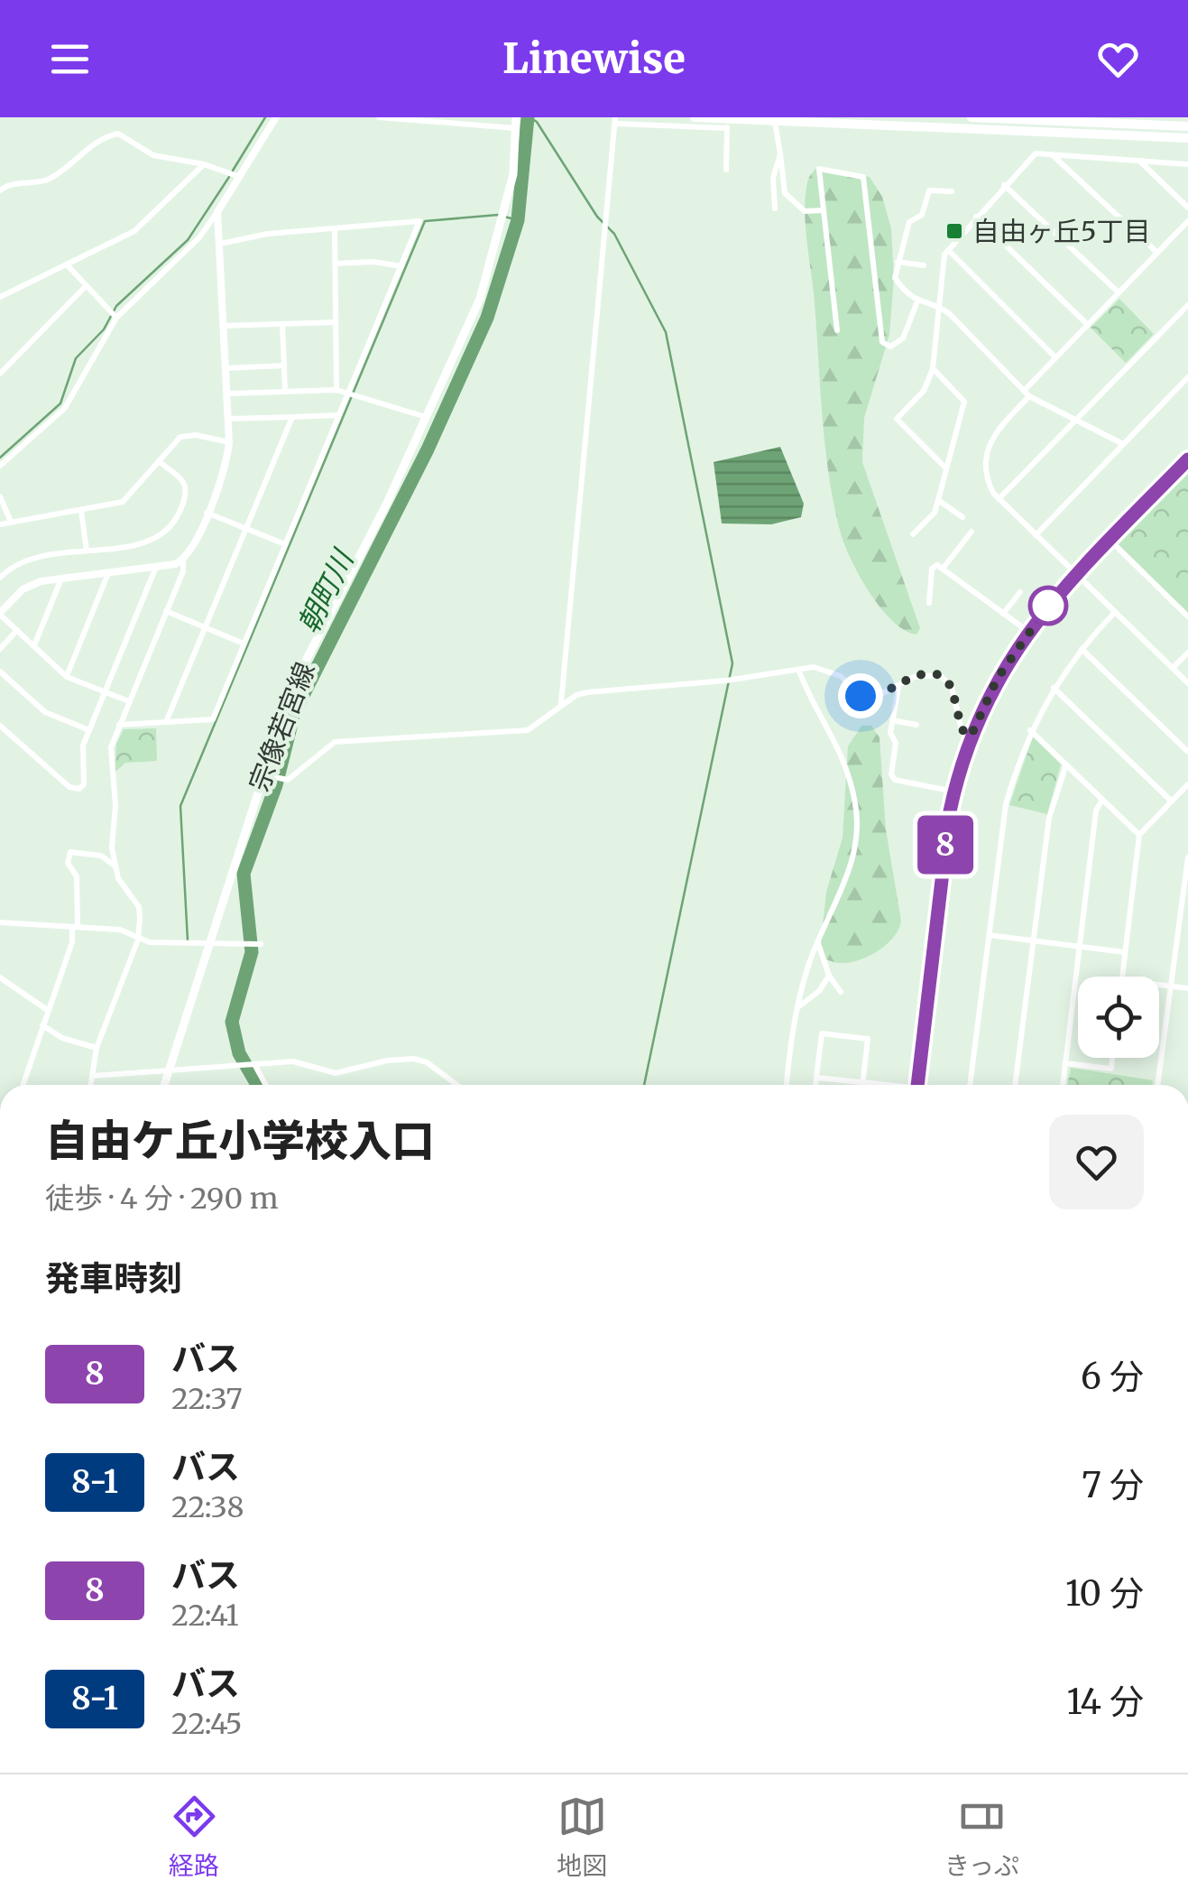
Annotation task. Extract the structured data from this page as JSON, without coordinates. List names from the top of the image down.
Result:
{
  "streets": {
    "main road": ["宗像若宮線"]
  },
  "water": ["朝町川"],
  "places": {
    "transit": ["自由ヶ丘5丁目"]
  },
  "lines": ["bus line 8"],
  "page": {
    "header": "Linewise",
    "on_map": "8",
    "heading": [
      ["自由ケ丘小学校入口", "徒歩 · 4 分 · 290 m"],
      "発車時刻"
    ],
    "list": [
      {
        "mark": "8",
        "name": "バス",
        "note": "22:37",
        "value": "6 分"
      },
      {
        "mark": "8-1",
        "name": "バス",
        "note": "22:38",
        "value": "7 分"
      },
      {
        "mark": "8",
        "name": "バス",
        "note": "22:41",
        "value": "10 分"
      },
      {
        "mark": "8-1",
        "name": "バス",
        "note": "22:45",
        "value": "14 分"
      }
    ],
    "tabs": ["経路", "地図", "きっぷ"]
  }
}
